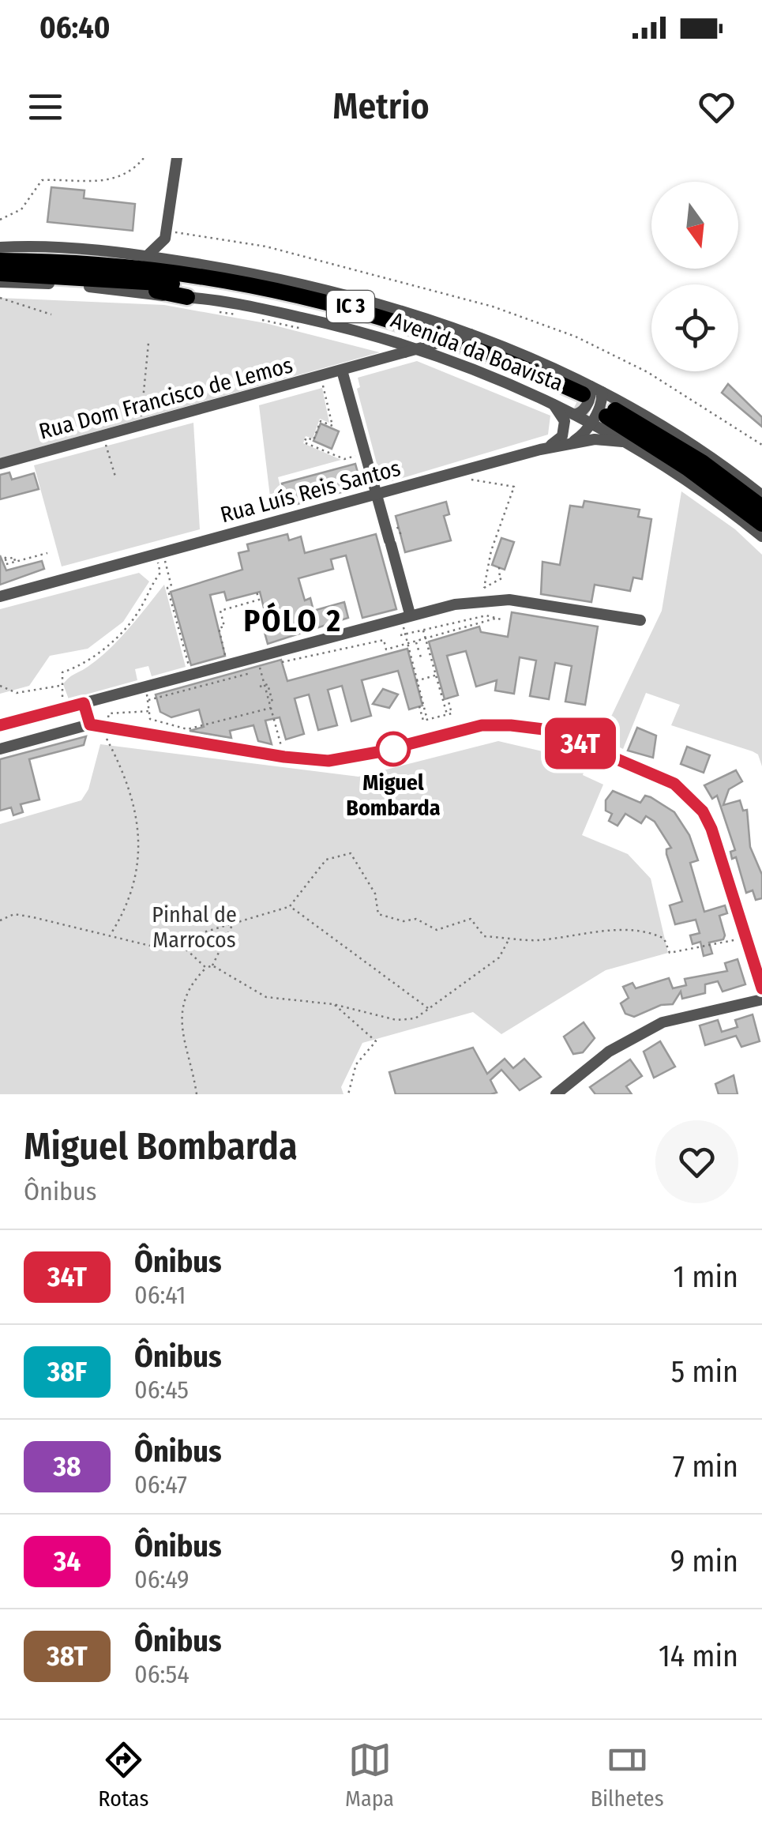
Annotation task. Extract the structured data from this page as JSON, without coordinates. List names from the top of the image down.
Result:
{
  "streets": {
    "highway": ["IC 3", "Avenida da Boavista"],
    "street": ["Rua Dom Francisco de Lemos", "Rua Luís Reis Santos"]
  },
  "crossings": [
    ["Avenida da Boavista", "Rua Dom Francisco de Lemos"],
    ["Avenida da Boavista", "Rua Luís Reis Santos"]
  ],
  "districts": ["PÓLO 2"],
  "parks": ["Pinhal de Marrocos"],
  "places": ["Miguel Bombarda"],
  "lines": ["bus line 34T"],
  "north": "bottom",
  "page": {
    "status": "06:40",
    "header": "Metrio",
    "on_map": "34T",
    "heading": ["Miguel Bombarda", "Ônibus"],
    "list": [
      {
        "mark": "34T",
        "name": "Ônibus",
        "note": "06:41",
        "value": "1 min"
      },
      {
        "mark": "38F",
        "name": "Ônibus",
        "note": "06:45",
        "value": "5 min"
      },
      {
        "mark": "38",
        "name": "Ônibus",
        "note": "06:47",
        "value": "7 min"
      },
      {
        "mark": "34",
        "name": "Ônibus",
        "note": "06:49",
        "value": "9 min"
      },
      {
        "mark": "38T",
        "name": "Ônibus",
        "note": "06:54",
        "value": "14 min"
      }
    ],
    "tabs": ["Rotas", "Mapa", "Bilhetes"]
  }
}
